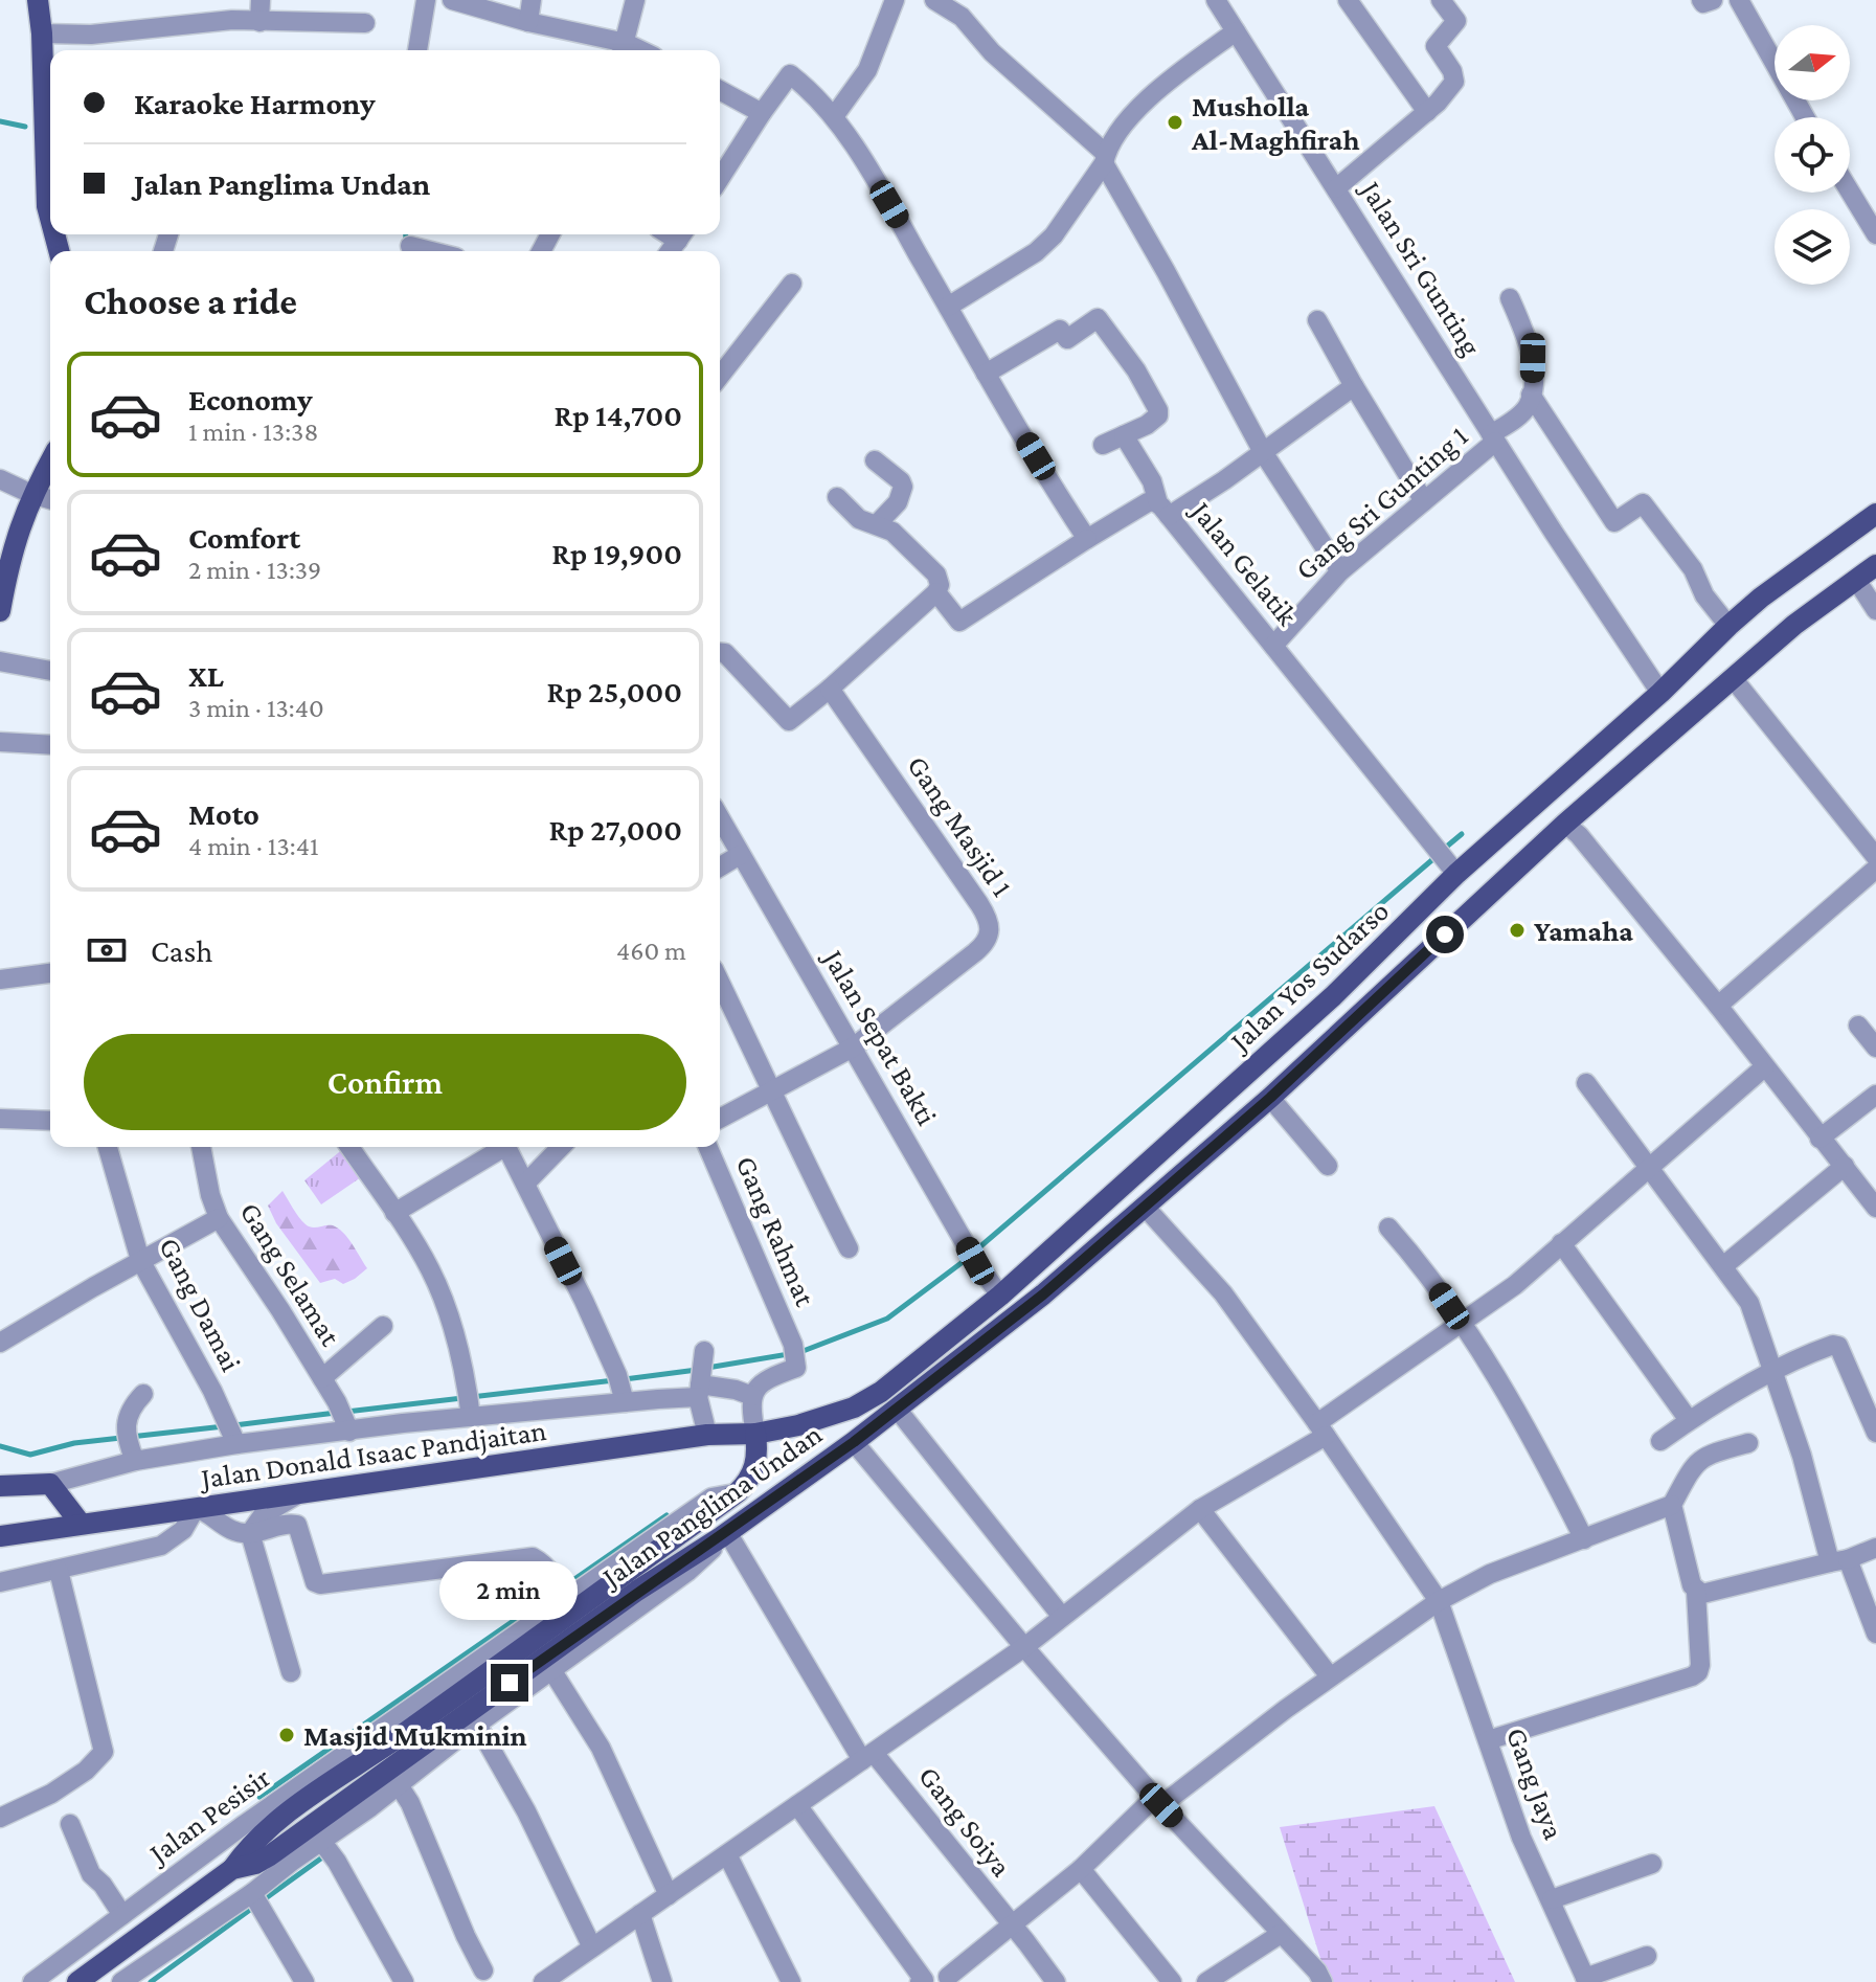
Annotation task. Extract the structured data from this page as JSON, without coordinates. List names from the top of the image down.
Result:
{
  "streets": {
    "main road": ["Jalan Yos Sudarso", "Jalan Donald Isaac Pandjaitan", "Jalan Panglima Undan"],
    "street": [
      "Jalan Sri Gunting",
      "Gang Sri Gunting 1",
      "Jalan Gelatik",
      "Gang Masjid 1",
      "Jalan Sepat Bakti",
      "Gang Rahmat",
      "Gang Selamat",
      "Gang Damai",
      "Gang Jaya",
      "Jalan Pesisir",
      "Gang Soiya"
    ]
  },
  "crossings": [
    ["Jalan Sri Gunting", "Gang Sri Gunting 1"],
    ["Jalan Sri Gunting", "Jalan Yos Sudarso"],
    ["Gang Sri Gunting 1", "Jalan Gelatik"],
    ["Jalan Gelatik", "Jalan Yos Sudarso"],
    ["Gang Masjid 1", "Jalan Sepat Bakti"],
    ["Jalan Yos Sudarso", "Jalan Sepat Bakti"],
    ["Jalan Yos Sudarso", "Jalan Donald Isaac Pandjaitan"],
    ["Jalan Yos Sudarso", "Jalan Panglima Undan"],
    ["Jalan Donald Isaac Pandjaitan", "Jalan Panglima Undan"],
    ["Jalan Panglima Undan", "Jalan Pesisir"],
    ["Jalan Panglima Undan", "Gang Soiya"]
  ],
  "places": ["Musholla Al-Maghfirah", "Yamaha", "Masjid Mukminin"],
  "north": "right",
  "page": {
    "banner": ["Karaoke Harmony", "Jalan Panglima Undan"],
    "heading": "Choose a ride",
    "list": [
      {
        "name": "Economy",
        "note": "1 min · 13:38",
        "value": "Rp 14,700"
      },
      {
        "name": "Comfort",
        "note": "2 min · 13:39",
        "value": "Rp 19,900"
      },
      {
        "name": "XL",
        "note": "3 min · 13:40",
        "value": "Rp 25,000"
      },
      {
        "name": "Moto",
        "note": "4 min · 13:41",
        "value": "Rp 27,000"
      }
    ],
    "pay": ["Cash", "460 m"],
    "buttons": "Confirm",
    "bubble": "2 min"
  }
}
